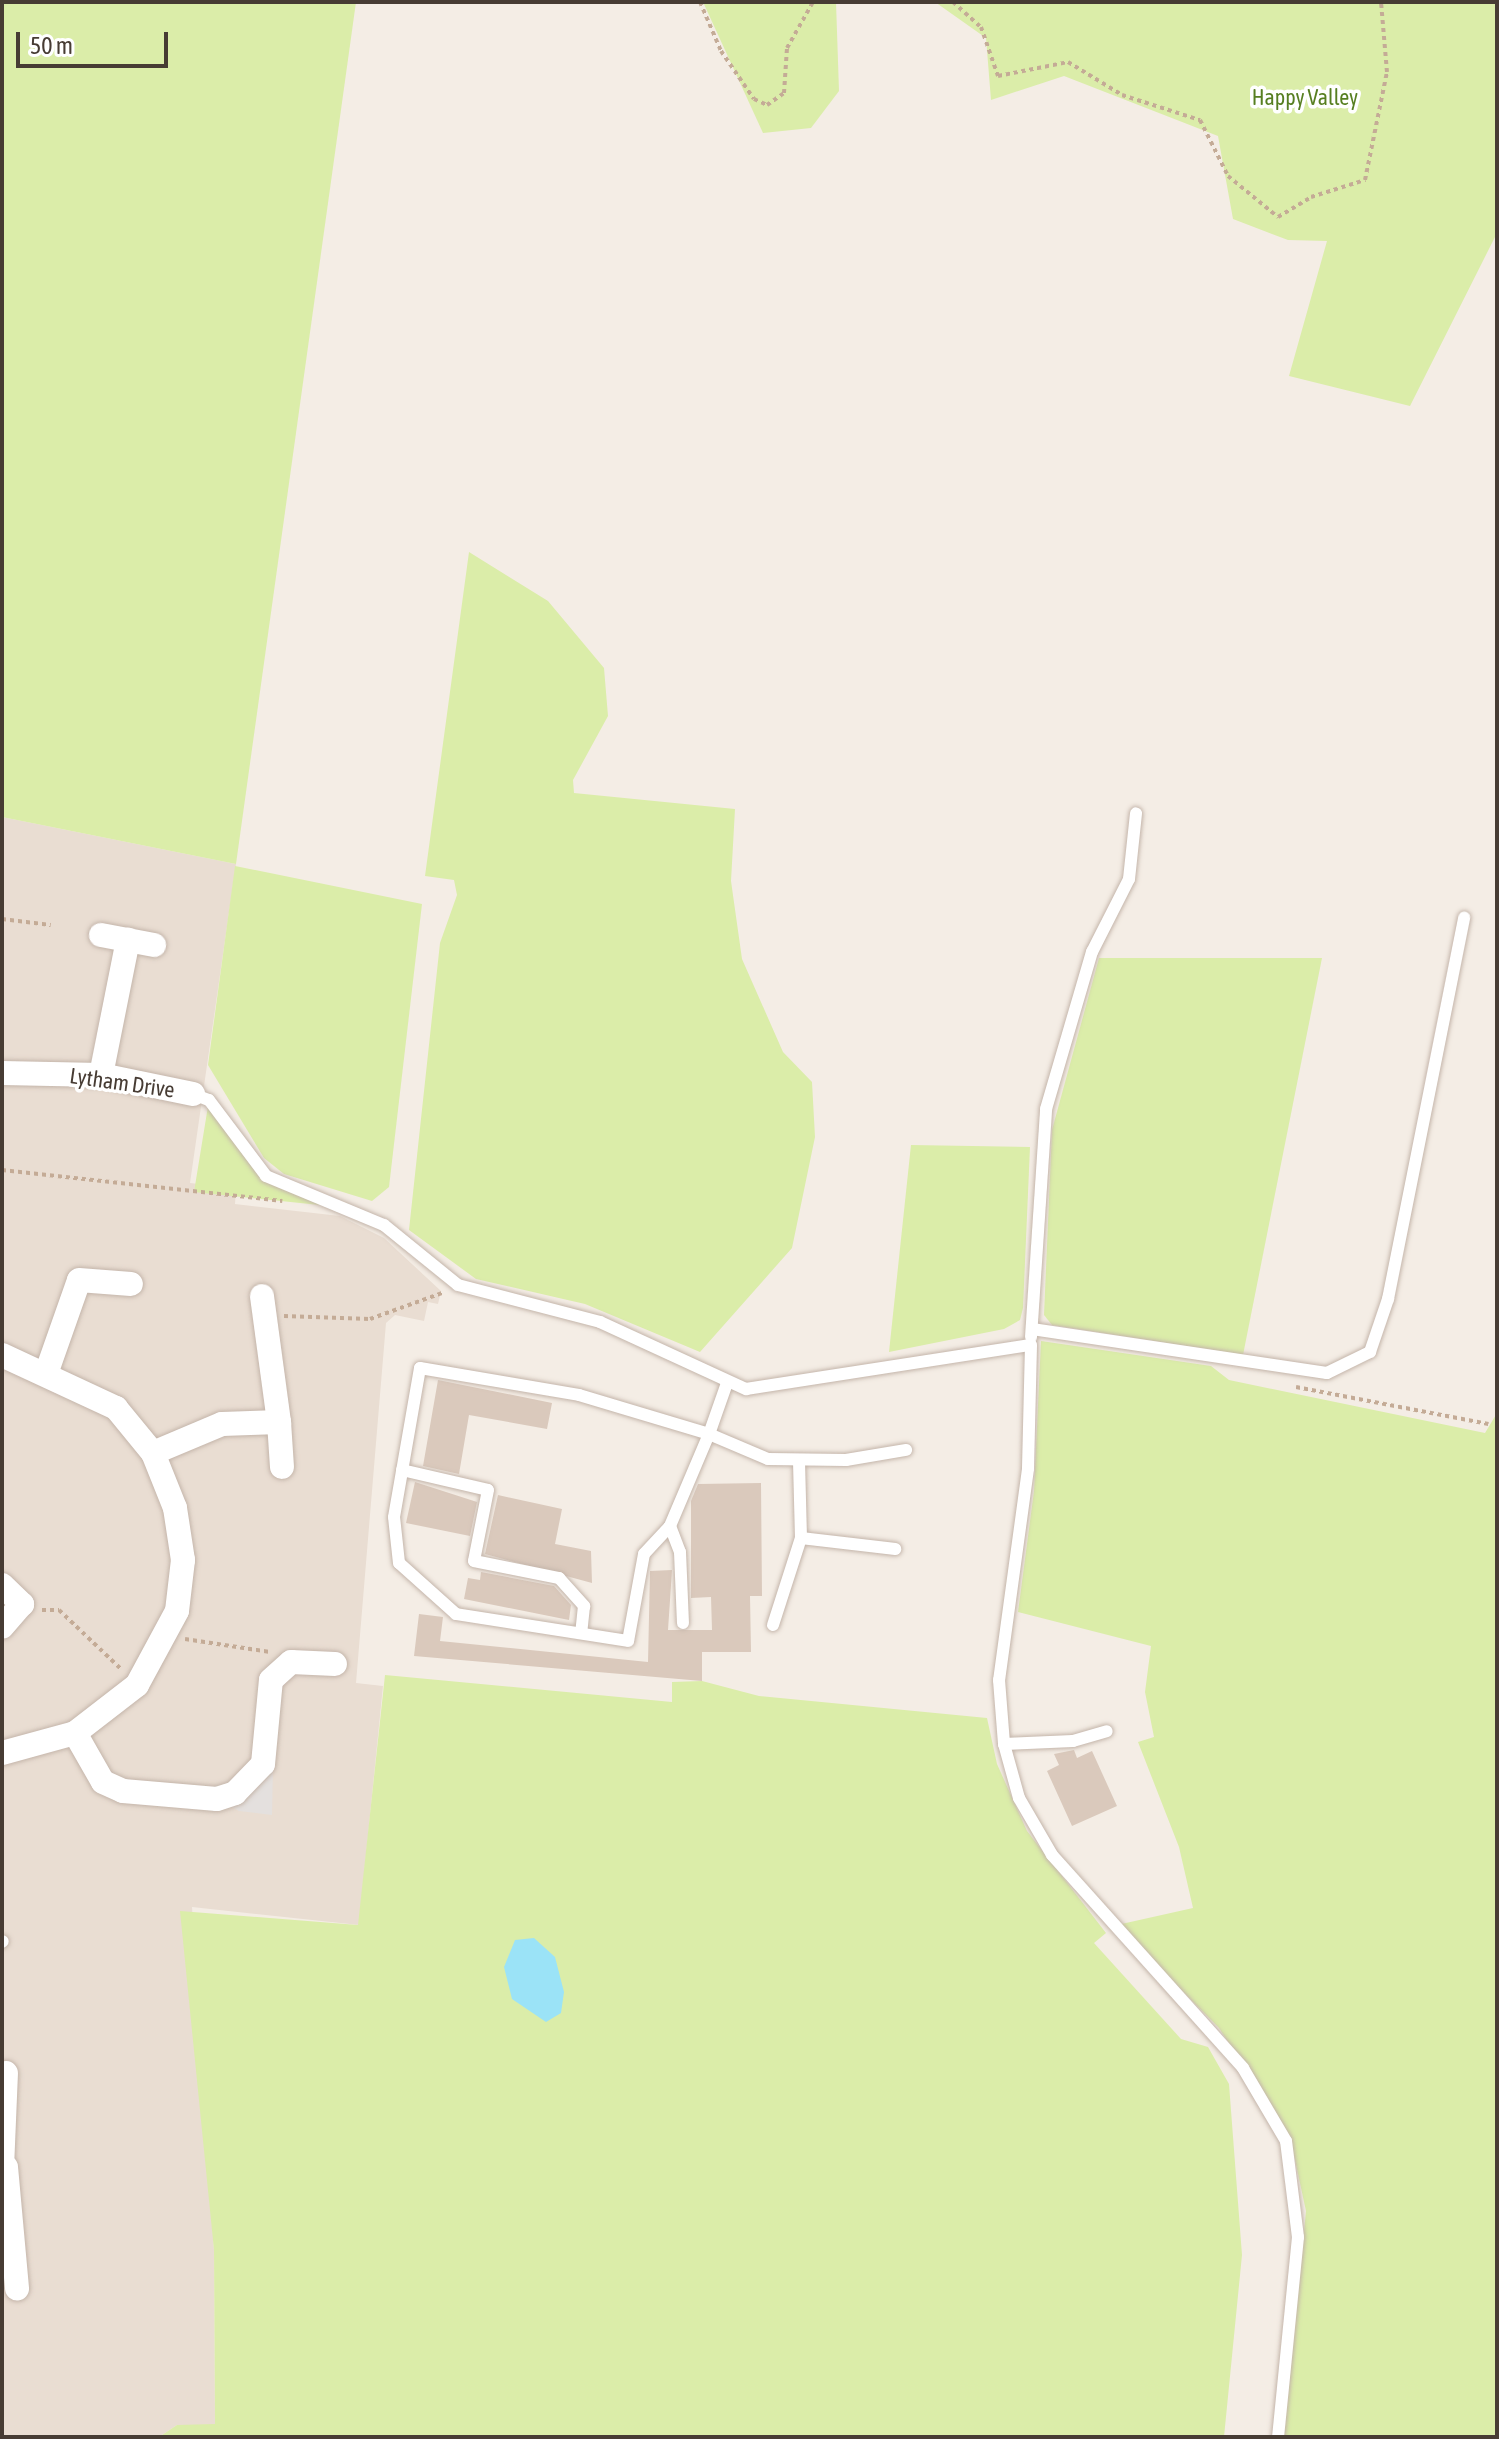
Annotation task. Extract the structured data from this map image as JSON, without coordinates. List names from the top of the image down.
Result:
{
  "streets": {
    "street": ["Lytham Drive"]
  },
  "parks": ["Happy Valley"],
  "scale_bar": "50 m"
}
